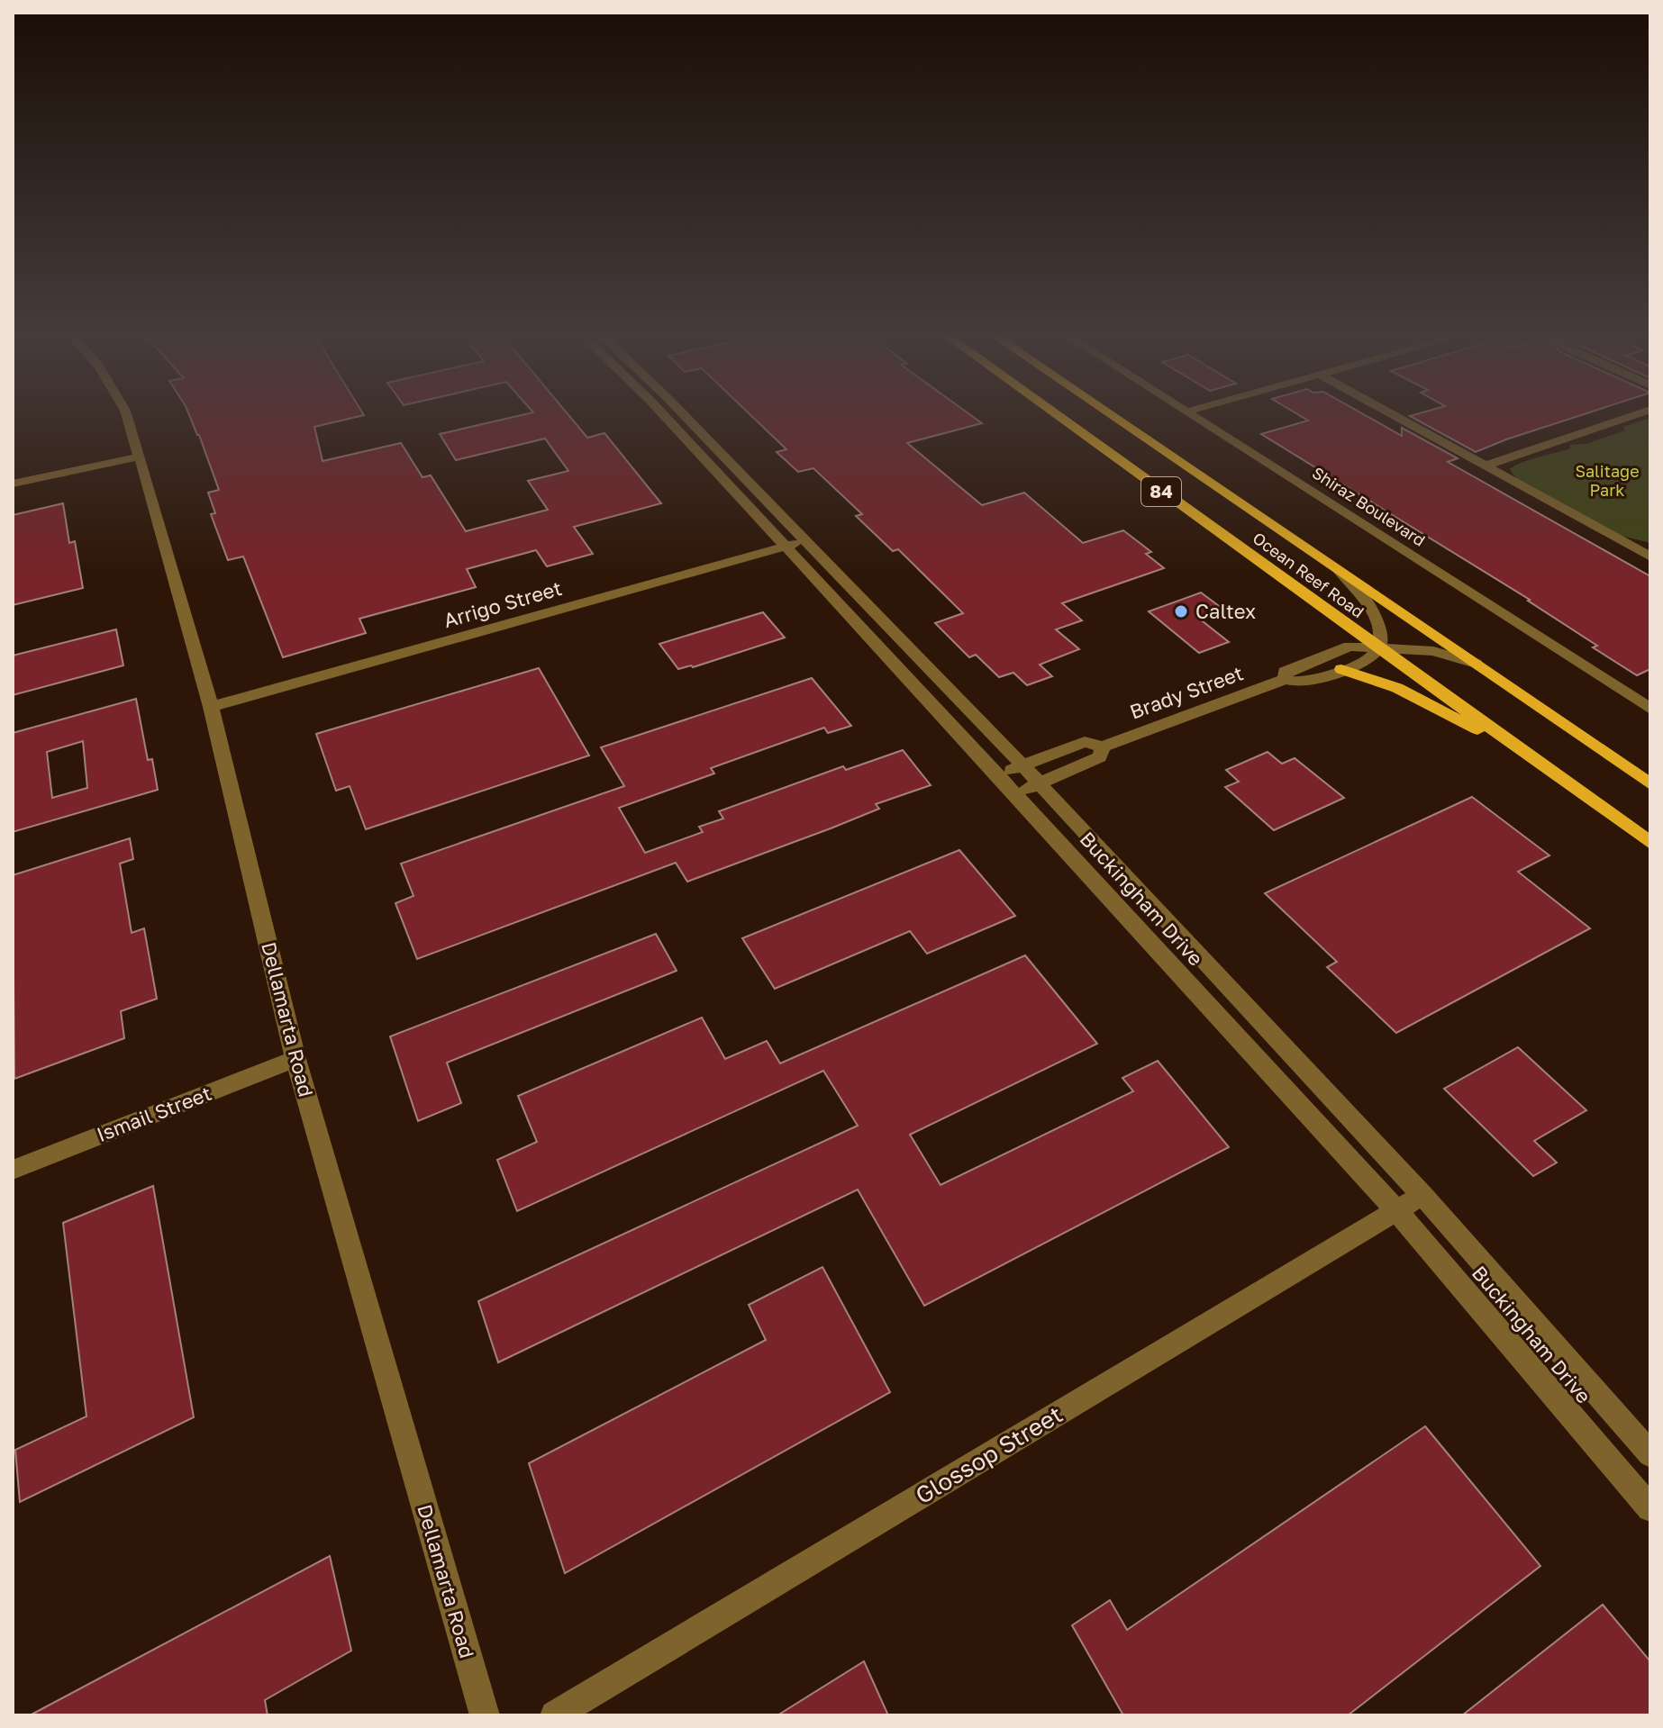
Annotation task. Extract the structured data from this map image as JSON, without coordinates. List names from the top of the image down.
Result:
{
  "streets": {
    "main road": ["84", "Ocean Reef Road"],
    "street": [
      "Shiraz Boulevard",
      "Arrigo Street",
      "Brady Street",
      "Buckingham Drive",
      "Dellamarta Road",
      "Ismail Street",
      "Glossop Street"
    ]
  },
  "crossings": [
    ["Ocean Reef Road", "Brady Street"],
    ["Arrigo Street", "Buckingham Drive"],
    ["Arrigo Street", "Dellamarta Road"],
    ["Brady Street", "Buckingham Drive"],
    ["Buckingham Drive", "Glossop Street"],
    ["Dellamarta Road", "Ismail Street"]
  ],
  "parks": ["Salitage Park"],
  "places": ["Caltex"]
}
